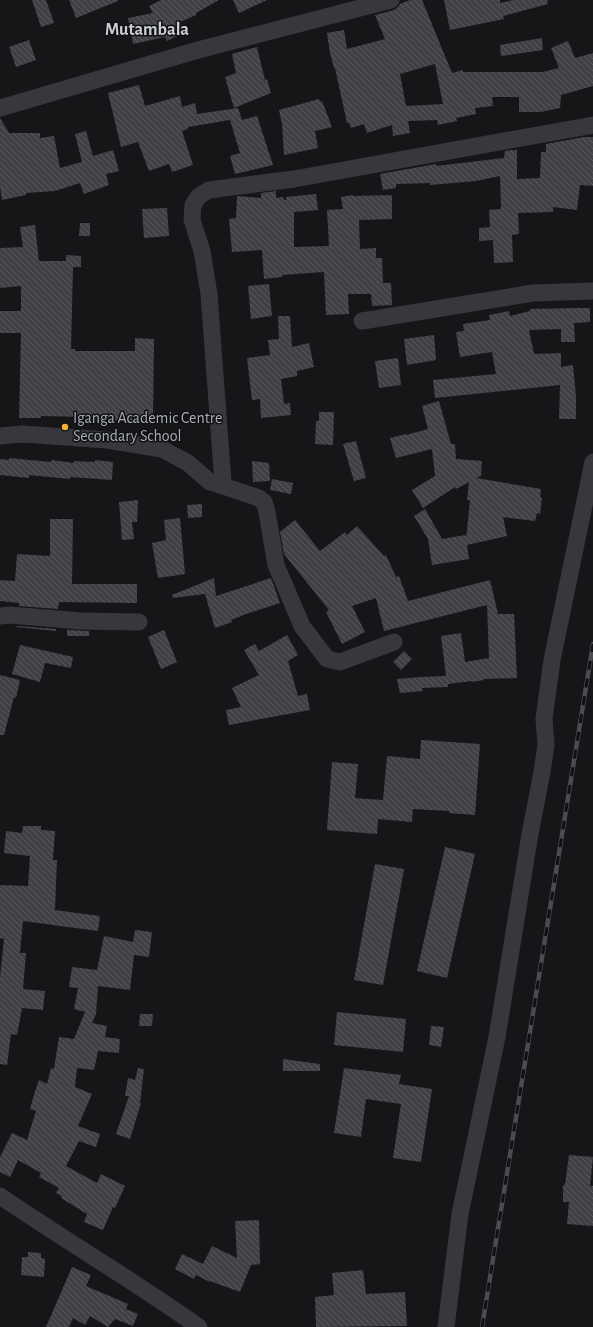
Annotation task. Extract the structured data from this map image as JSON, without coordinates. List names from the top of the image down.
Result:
{
  "districts": ["Mutambala"],
  "places": ["Iganga Academic Centre Secondary School"]
}
